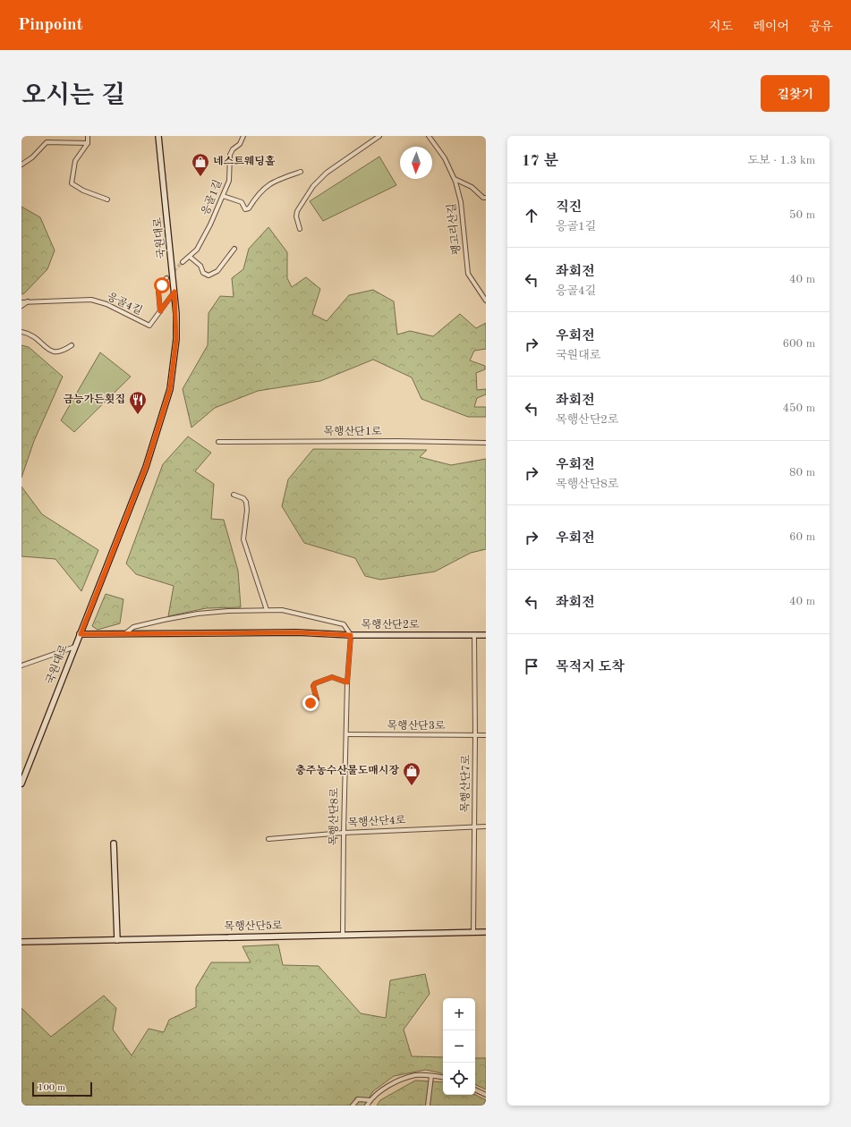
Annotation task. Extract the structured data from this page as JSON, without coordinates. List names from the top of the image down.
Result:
{
  "streets": {
    "street": [
      "응골1길",
      "팽고리산길",
      "국원대로",
      "응골4길",
      "목행산단1로",
      "목행산단2로",
      "목행산단3로",
      "목행산단7로",
      "목행산단8로",
      "목행산단4로",
      "목행산단5로"
    ]
  },
  "crossings": [
    ["국원대로", "응골4길"],
    ["국원대로", "목행산단2로"],
    ["목행산단2로", "목행산단7로"],
    ["목행산단2로", "목행산단8로"],
    ["목행산단3로", "목행산단7로"],
    ["목행산단3로", "목행산단8로"],
    ["목행산단7로", "목행산단4로"],
    ["목행산단7로", "목행산단5로"],
    ["목행산단8로", "목행산단4로"],
    ["목행산단8로", "목행산단5로"]
  ],
  "places": {
    "shop": ["네스트웨딩홀", "충주농수산물도매시장"],
    "restaurant": ["금능가든횟집"]
  },
  "scale_bar": "100 m",
  "north": "bottom",
  "page": {
    "header": "Pinpoint",
    "nav": ["지도", "레이어", "공유"],
    "title": "오시는 길",
    "buttons": "길찾기",
    "heading": ["17 분", "도보 · 1.3 km"],
    "list": [
      ["직진", "응골1길", "50 m"],
      ["좌회전", "응골4길", "40 m"],
      ["우회전", "국원대로", "600 m"],
      ["좌회전", "목행산단2로", "450 m"],
      ["우회전", "목행산단8로", "80 m"],
      ["우회전", "60 m"],
      ["좌회전", "40 m"],
      "목적지 도착"
    ],
    "map_buttons": ["+", "−"],
    "scale": "100 m"
  }
}
